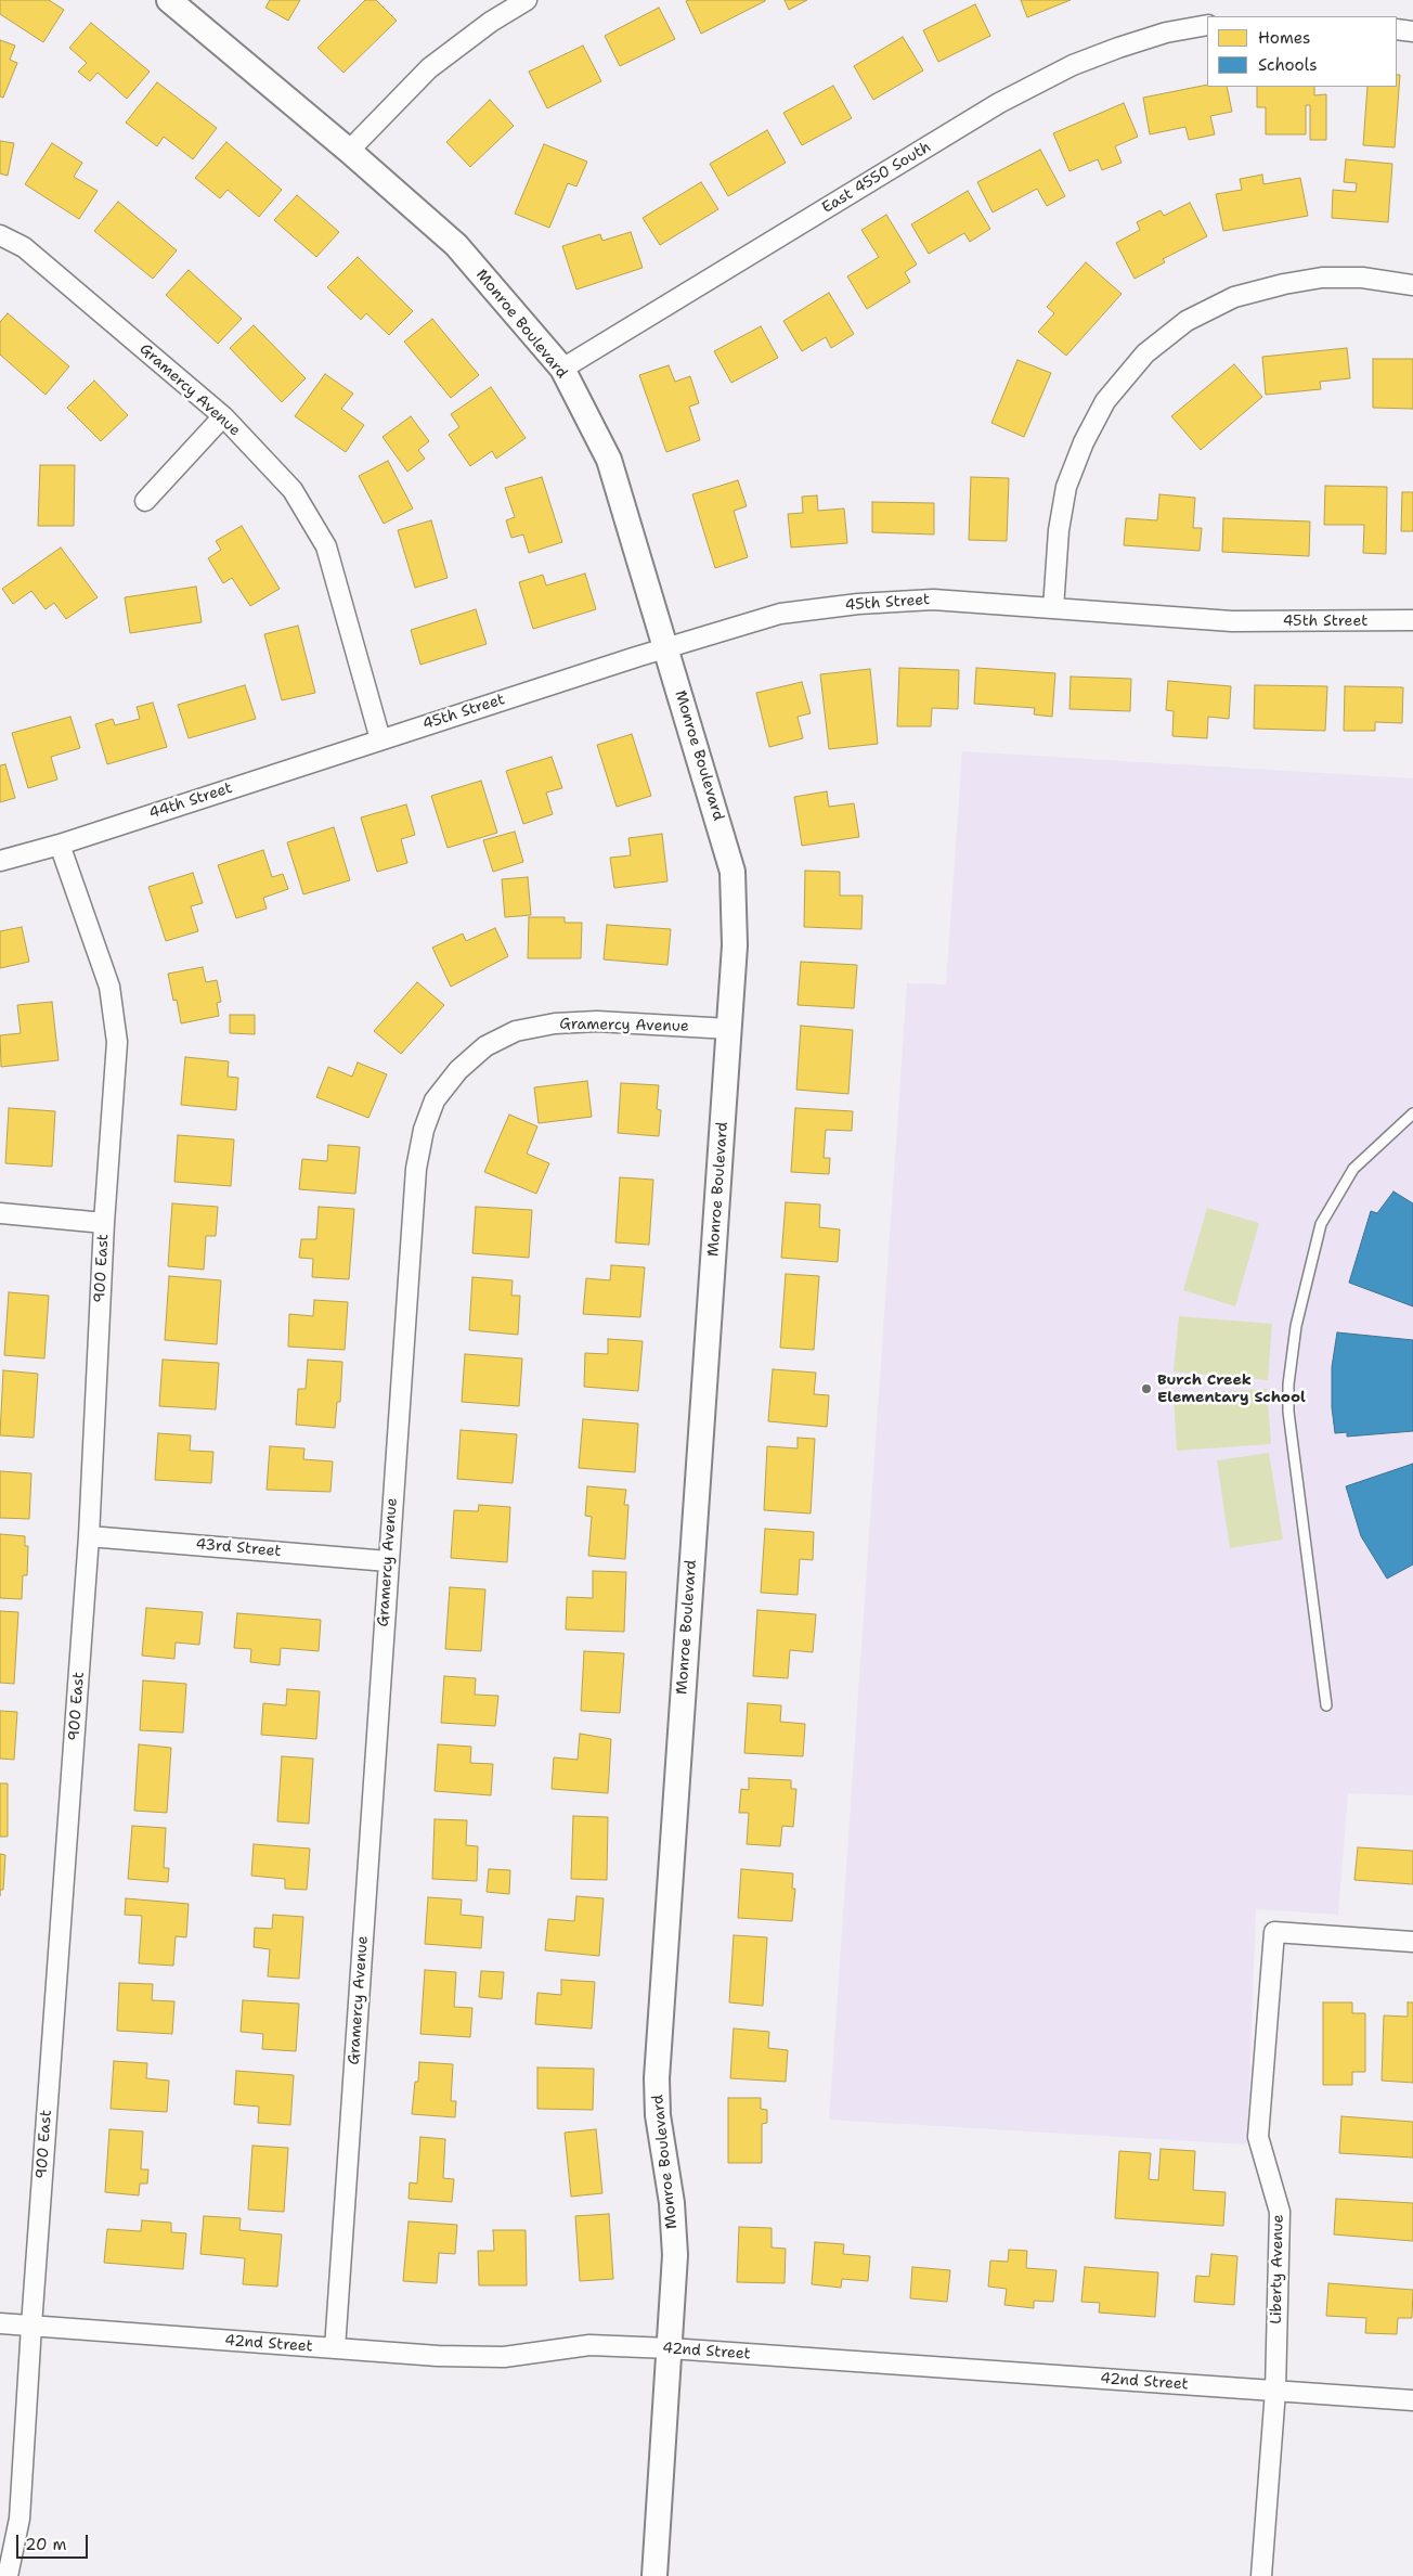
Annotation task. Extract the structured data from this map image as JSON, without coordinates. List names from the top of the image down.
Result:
{
  "streets": {
    "street": [
      "East 4550 South",
      "Monroe Boulevard",
      "Gramercy Avenue",
      "45th Street",
      "44th Street",
      "900 East",
      "43rd Street",
      "Liberty Avenue",
      "42nd Street"
    ]
  },
  "crossings": [
    ["East 4550 South", "Monroe Boulevard"],
    ["Monroe Boulevard", "Gramercy Avenue"],
    ["Monroe Boulevard", "45th Street"],
    ["Monroe Boulevard", "42nd Street"],
    ["Gramercy Avenue", "45th Street"],
    ["Gramercy Avenue", "44th Street"],
    ["Gramercy Avenue", "43rd Street"],
    ["Gramercy Avenue", "42nd Street"],
    ["45th Street", "44th Street"],
    ["44th Street", "900 East"],
    ["900 East", "43rd Street"],
    ["900 East", "42nd Street"],
    ["Liberty Avenue", "42nd Street"]
  ],
  "places": ["Burch Creek Elementary School"],
  "legend": ["Homes", "Schools"],
  "scale_bar": "20 m"
}
